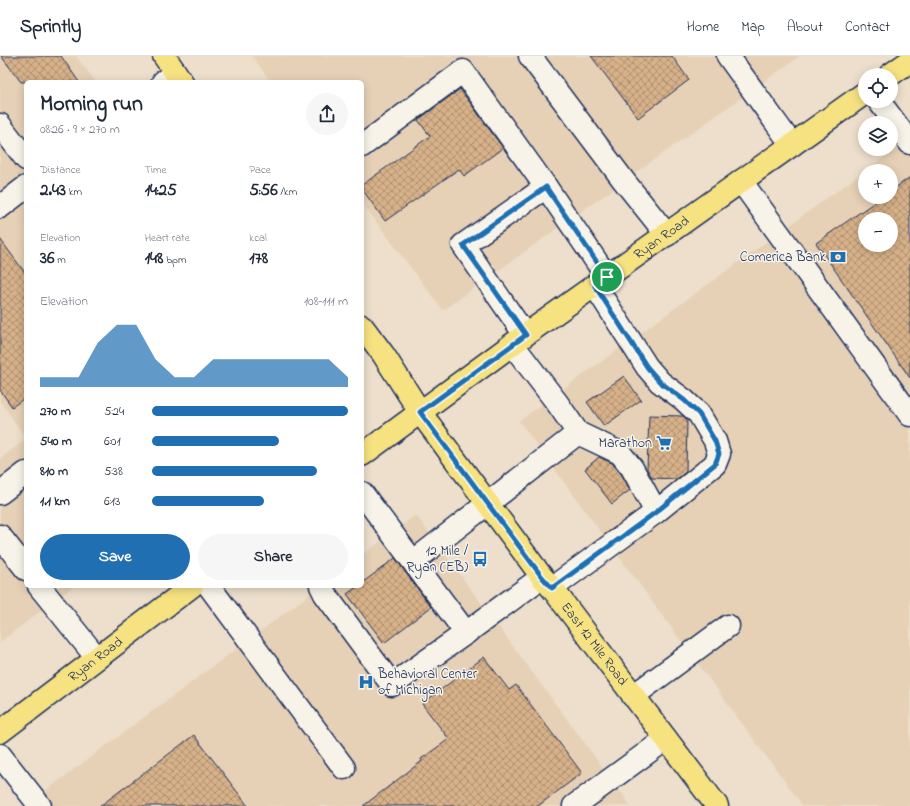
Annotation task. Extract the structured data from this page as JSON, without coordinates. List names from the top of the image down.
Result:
{
  "streets": {
    "main road": ["Ryan Road", "East 12 Mile Road"]
  },
  "crossings": [
    ["Ryan Road", "East 12 Mile Road"]
  ],
  "places": {
    "bank": ["Comerica Bank"],
    "supermarket": ["Marathon"],
    "bus stop": ["12 Mile / Ryan (EB)"],
    "hospital": ["Behavioral Center of Michigan"]
  },
  "page": {
    "header": "Sprintly",
    "nav": [
      "Home",
      "Map",
      "About",
      "Contact"
    ],
    "map_buttons": ["+", "−"],
    "heading": ["Morning run", "08:26 · 9 × 270 m"],
    "stats": [
      ["Distance", "2.43 km"],
      ["Time", "14:25"],
      ["Pace", "5:56 /km"],
      ["Elevation", "36 m"],
      ["Heart rate", "148 bpm"],
      ["kcal", "178"]
    ],
    "chart": ["Elevation", "108–111 m"],
    "list": [
      {
        "name": "270 m",
        "note": "5:24"
      },
      {
        "name": "540 m",
        "note": "6:01"
      },
      {
        "name": "810 m",
        "note": "5:38"
      },
      {
        "name": "1.1 km",
        "note": "6:13"
      }
    ],
    "buttons": ["Save", "Share"]
  }
}
